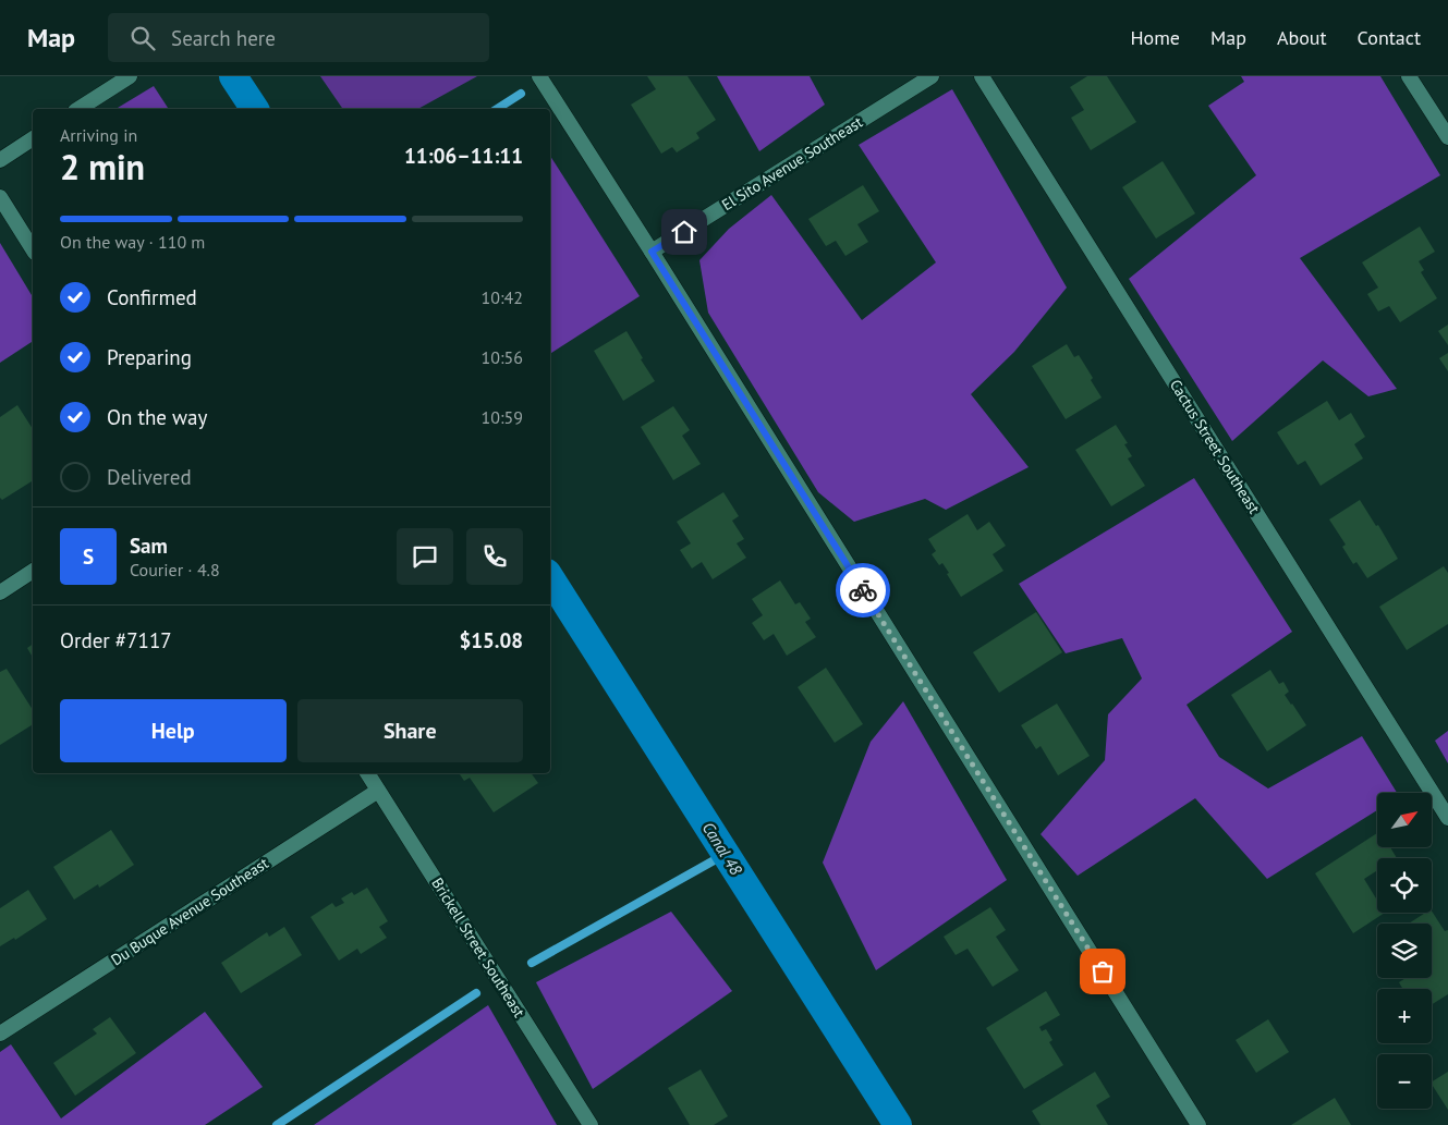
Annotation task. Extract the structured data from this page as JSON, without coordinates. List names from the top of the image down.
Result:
{
  "streets": {
    "street": [
      "El Sito Avenue Southeast",
      "Cactus Street Southeast",
      "Du Buque Avenue Southeast",
      "Brickell Street Southeast"
    ]
  },
  "crossings": [
    ["Du Buque Avenue Southeast", "Brickell Street Southeast"]
  ],
  "water": ["Canal 48"],
  "north": "top right",
  "page": {
    "header": "Map",
    "search": "Search here",
    "nav": [
      "Home",
      "Map",
      "About",
      "Contact"
    ],
    "heading": ["2 min", "Arriving in", "11:06–11:11"],
    "panel": [
      "Sam",
      "Courier · 4.8",
      "Order #7117",
      "$15.08"
    ],
    "bar": "On the way · 110 m",
    "list": [
      ["Confirmed", "10:42"],
      ["Preparing", "10:56"],
      ["On the way", "10:59"],
      "Delivered"
    ],
    "round": "S",
    "buttons": ["Help", "Share"],
    "map_buttons": ["+", "−"]
  }
}
